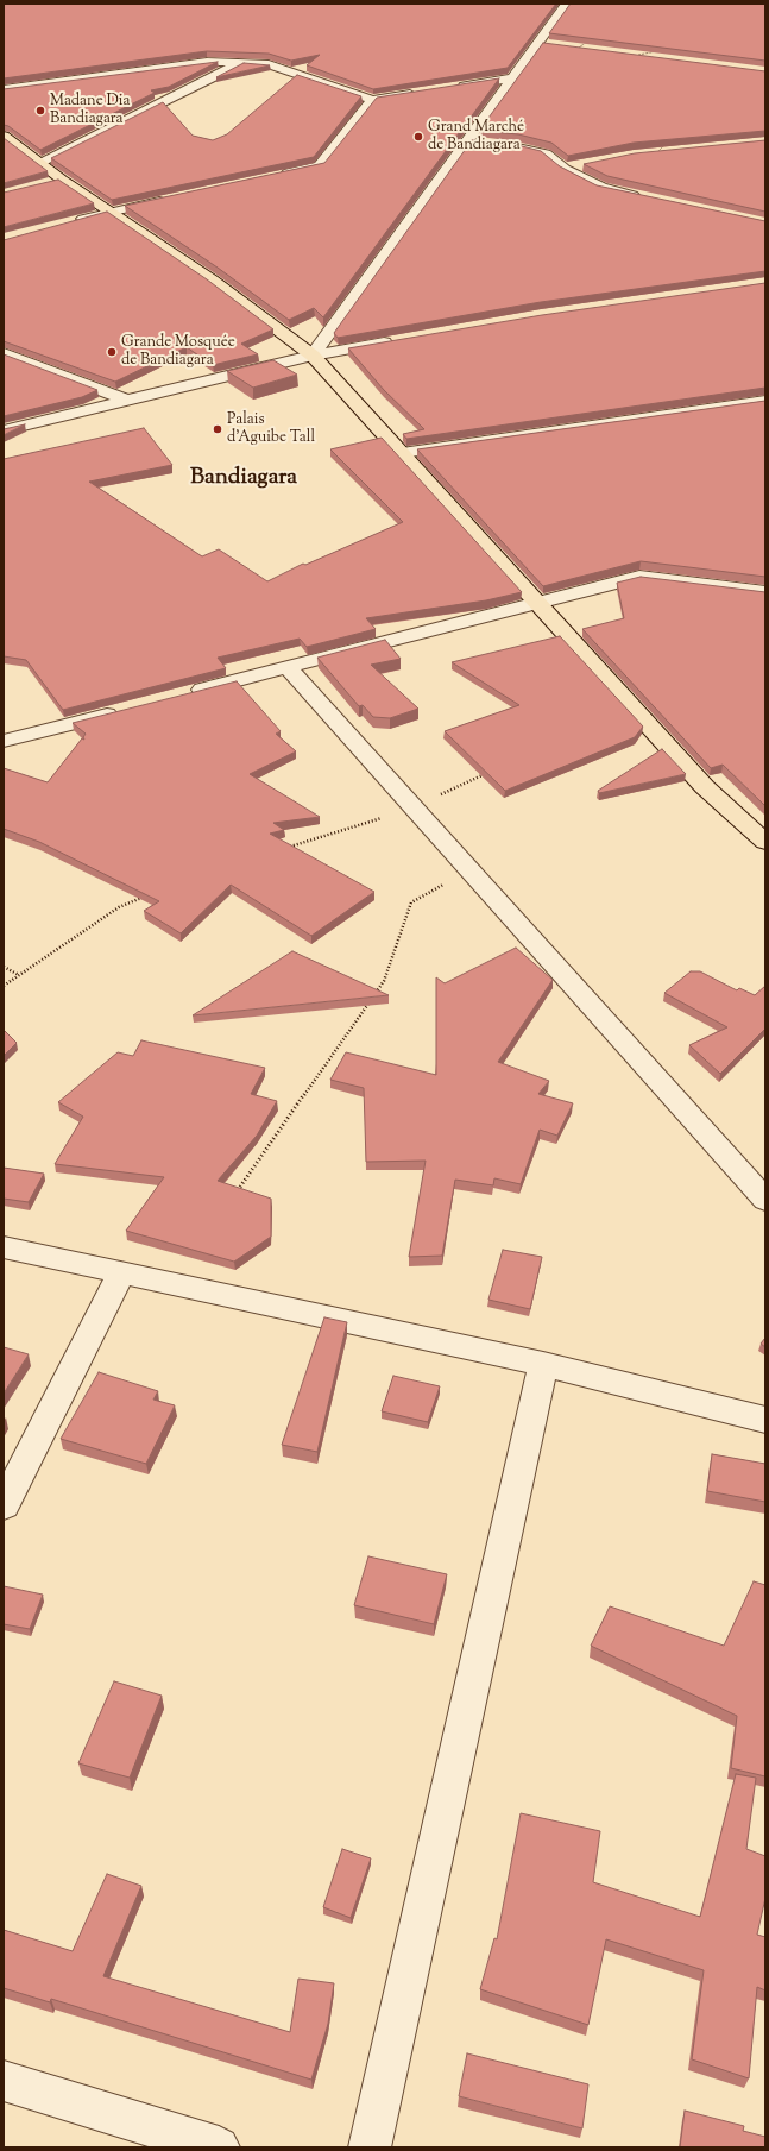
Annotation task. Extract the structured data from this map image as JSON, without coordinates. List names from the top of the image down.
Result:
{
  "districts": ["Bandiagara"],
  "places": [
    "Madane Dia Bandiagara",
    "Grand Marché de Bandiagara",
    "Grande Mosquée de Bandiagara",
    "Palais d'Aguibe Tall"
  ]
}
